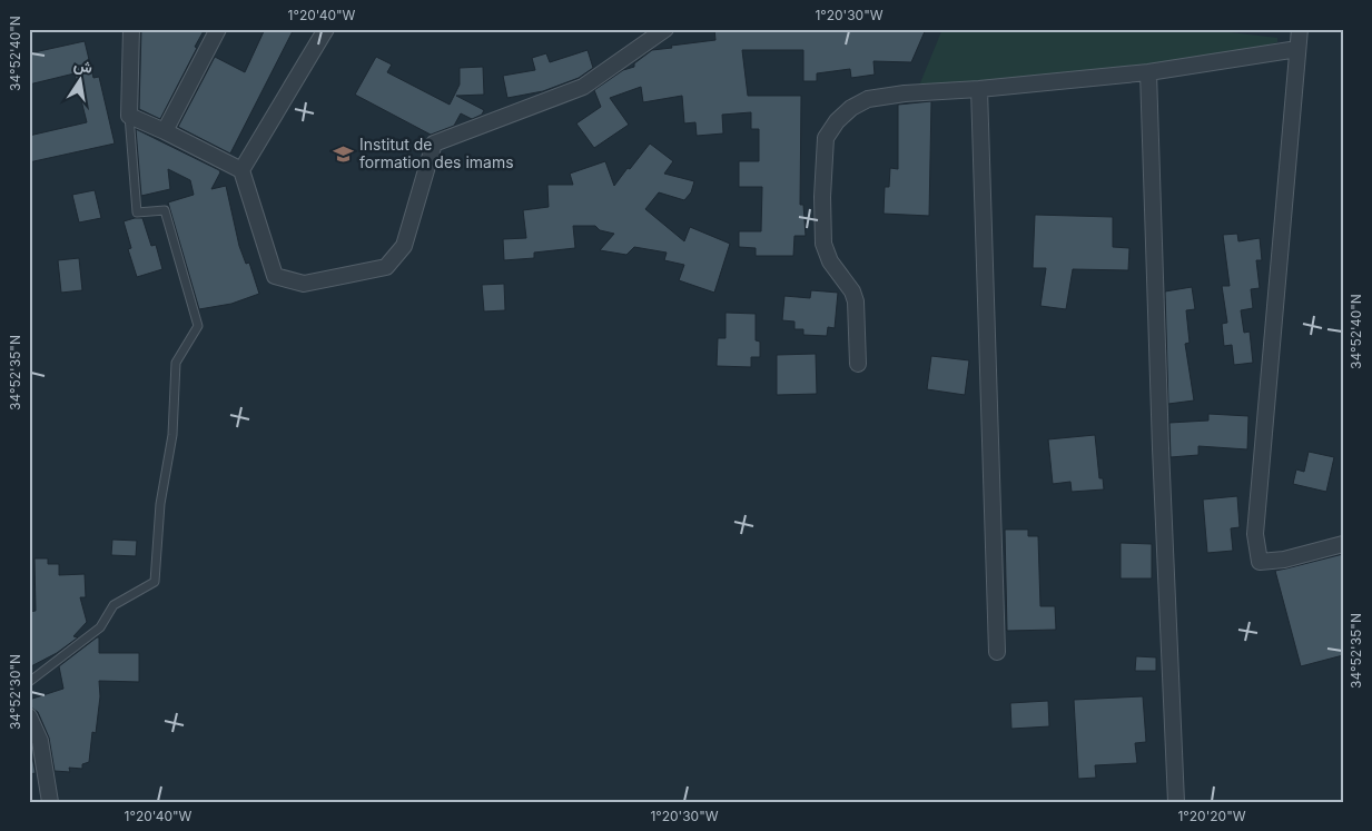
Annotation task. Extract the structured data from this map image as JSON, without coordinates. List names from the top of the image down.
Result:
{
  "places": {
    "school or university": ["Institut de formation des imams"]
  },
  "north": "top",
  "coordinates": [
    "1°20'40\"W",
    "1°20'30\"W",
    "34°52'40\"N",
    "34°52'35\"N",
    "34°52'30\"N",
    "1°20'20\"W"
  ]
}
